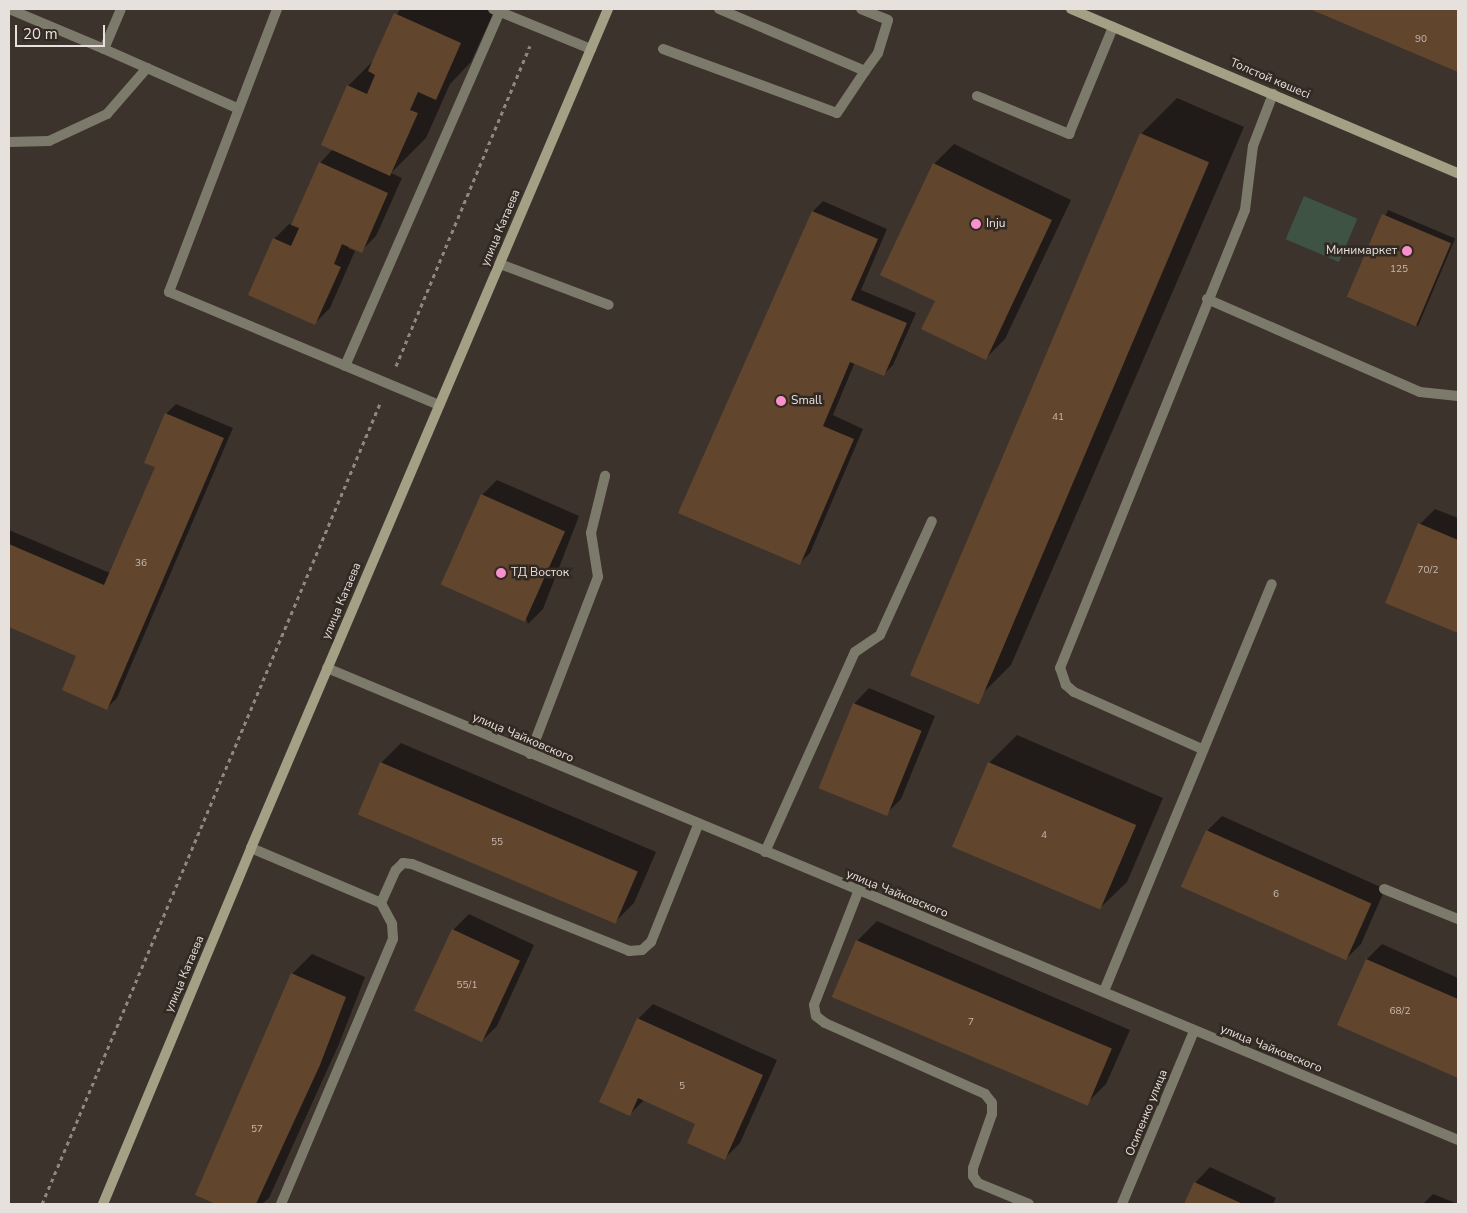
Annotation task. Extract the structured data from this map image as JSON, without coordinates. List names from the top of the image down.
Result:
{
  "streets": {
    "street": [
      "Толстой көшесі",
      "улица Катаева",
      "улица Чайковского",
      "Осипенко улица"
    ]
  },
  "crossings": [
    ["улица Катаева", "улица Чайковского"],
    ["улица Чайковского", "Осипенко улица"]
  ],
  "places": [
    "Inju",
    "Минимаркет",
    "Small",
    "ТД Восток"
  ],
  "house_numbers": [
    "90",
    "125",
    "41",
    "36",
    "70/2",
    "4",
    "55",
    "6",
    "55/1",
    "68/2",
    "7",
    "5",
    "57"
  ],
  "scale_bar": "20 m"
}
